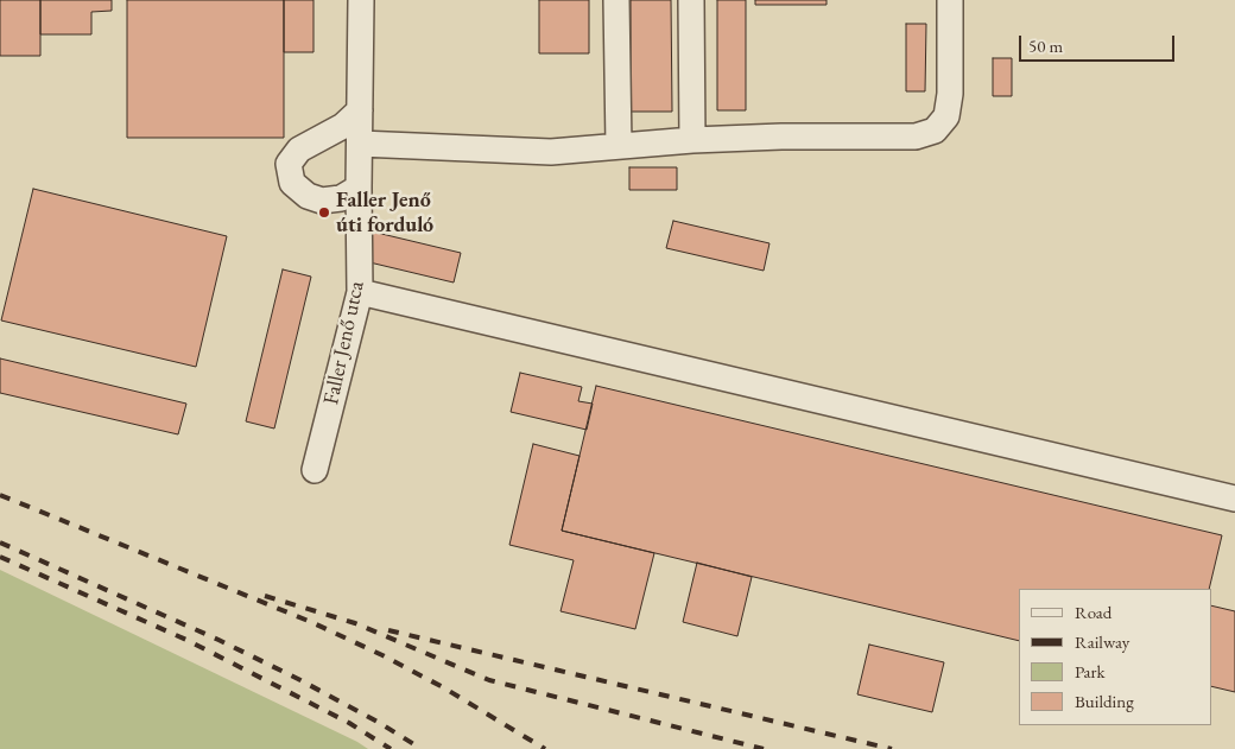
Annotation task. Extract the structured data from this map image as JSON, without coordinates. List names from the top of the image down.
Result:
{
  "streets": {
    "street": ["Faller Jenő utca"]
  },
  "places": ["Faller Jenő úti forduló"],
  "legend": [
    "Road",
    "Railway",
    "Park",
    "Building"
  ],
  "scale_bar": "50 m"
}
